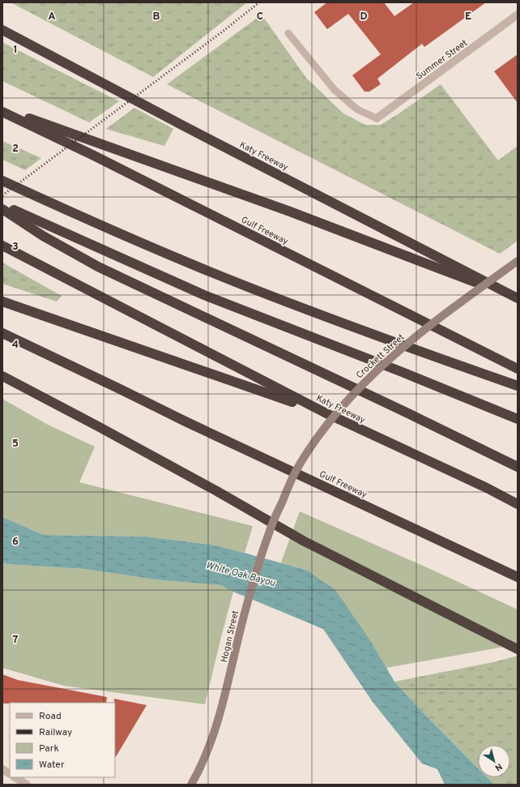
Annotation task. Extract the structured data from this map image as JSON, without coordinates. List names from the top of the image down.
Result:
{
  "streets": {
    "highway": ["Katy Freeway", "Gulf Freeway"],
    "main road": ["Crockett Street", "Hogan Street"],
    "street": ["Summer Street"]
  },
  "crossings": [
    ["Crockett Street", "Hogan Street"]
  ],
  "water": ["White Oak Bayou"],
  "legend": [
    "Road",
    "Railway",
    "Park",
    "Water"
  ],
  "north": "bottom right",
  "grid": {
    "columns": [
      "A",
      "B",
      "C",
      "D",
      "E"
    ],
    "rows": [
      "1",
      "2",
      "3",
      "4",
      "5",
      "6",
      "7"
    ]
  }
}
